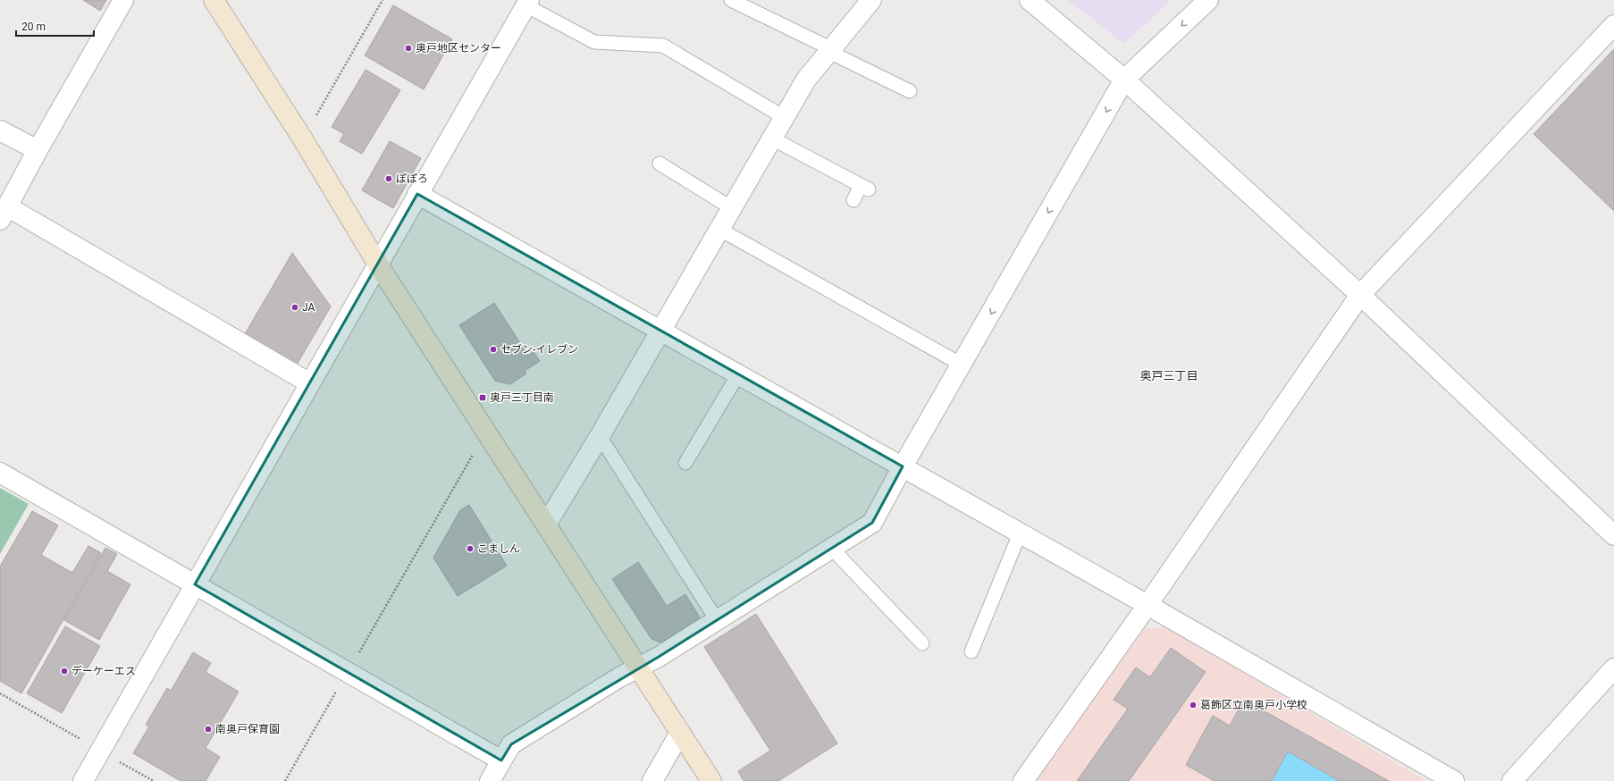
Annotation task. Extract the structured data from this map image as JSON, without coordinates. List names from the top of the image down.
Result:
{
  "districts": ["奥戸三丁目"],
  "places": {
    "other": [
      "奥戸地区センター",
      "ぽぽろ",
      "JA",
      "セブン-イレブン",
      "こましん",
      "デーケーエス",
      "葛飾区立南奥戸小学校",
      "南奥戸保育園"
    ],
    "transit": ["奥戸三丁目南"]
  },
  "scale_bar": "20 m"
}
